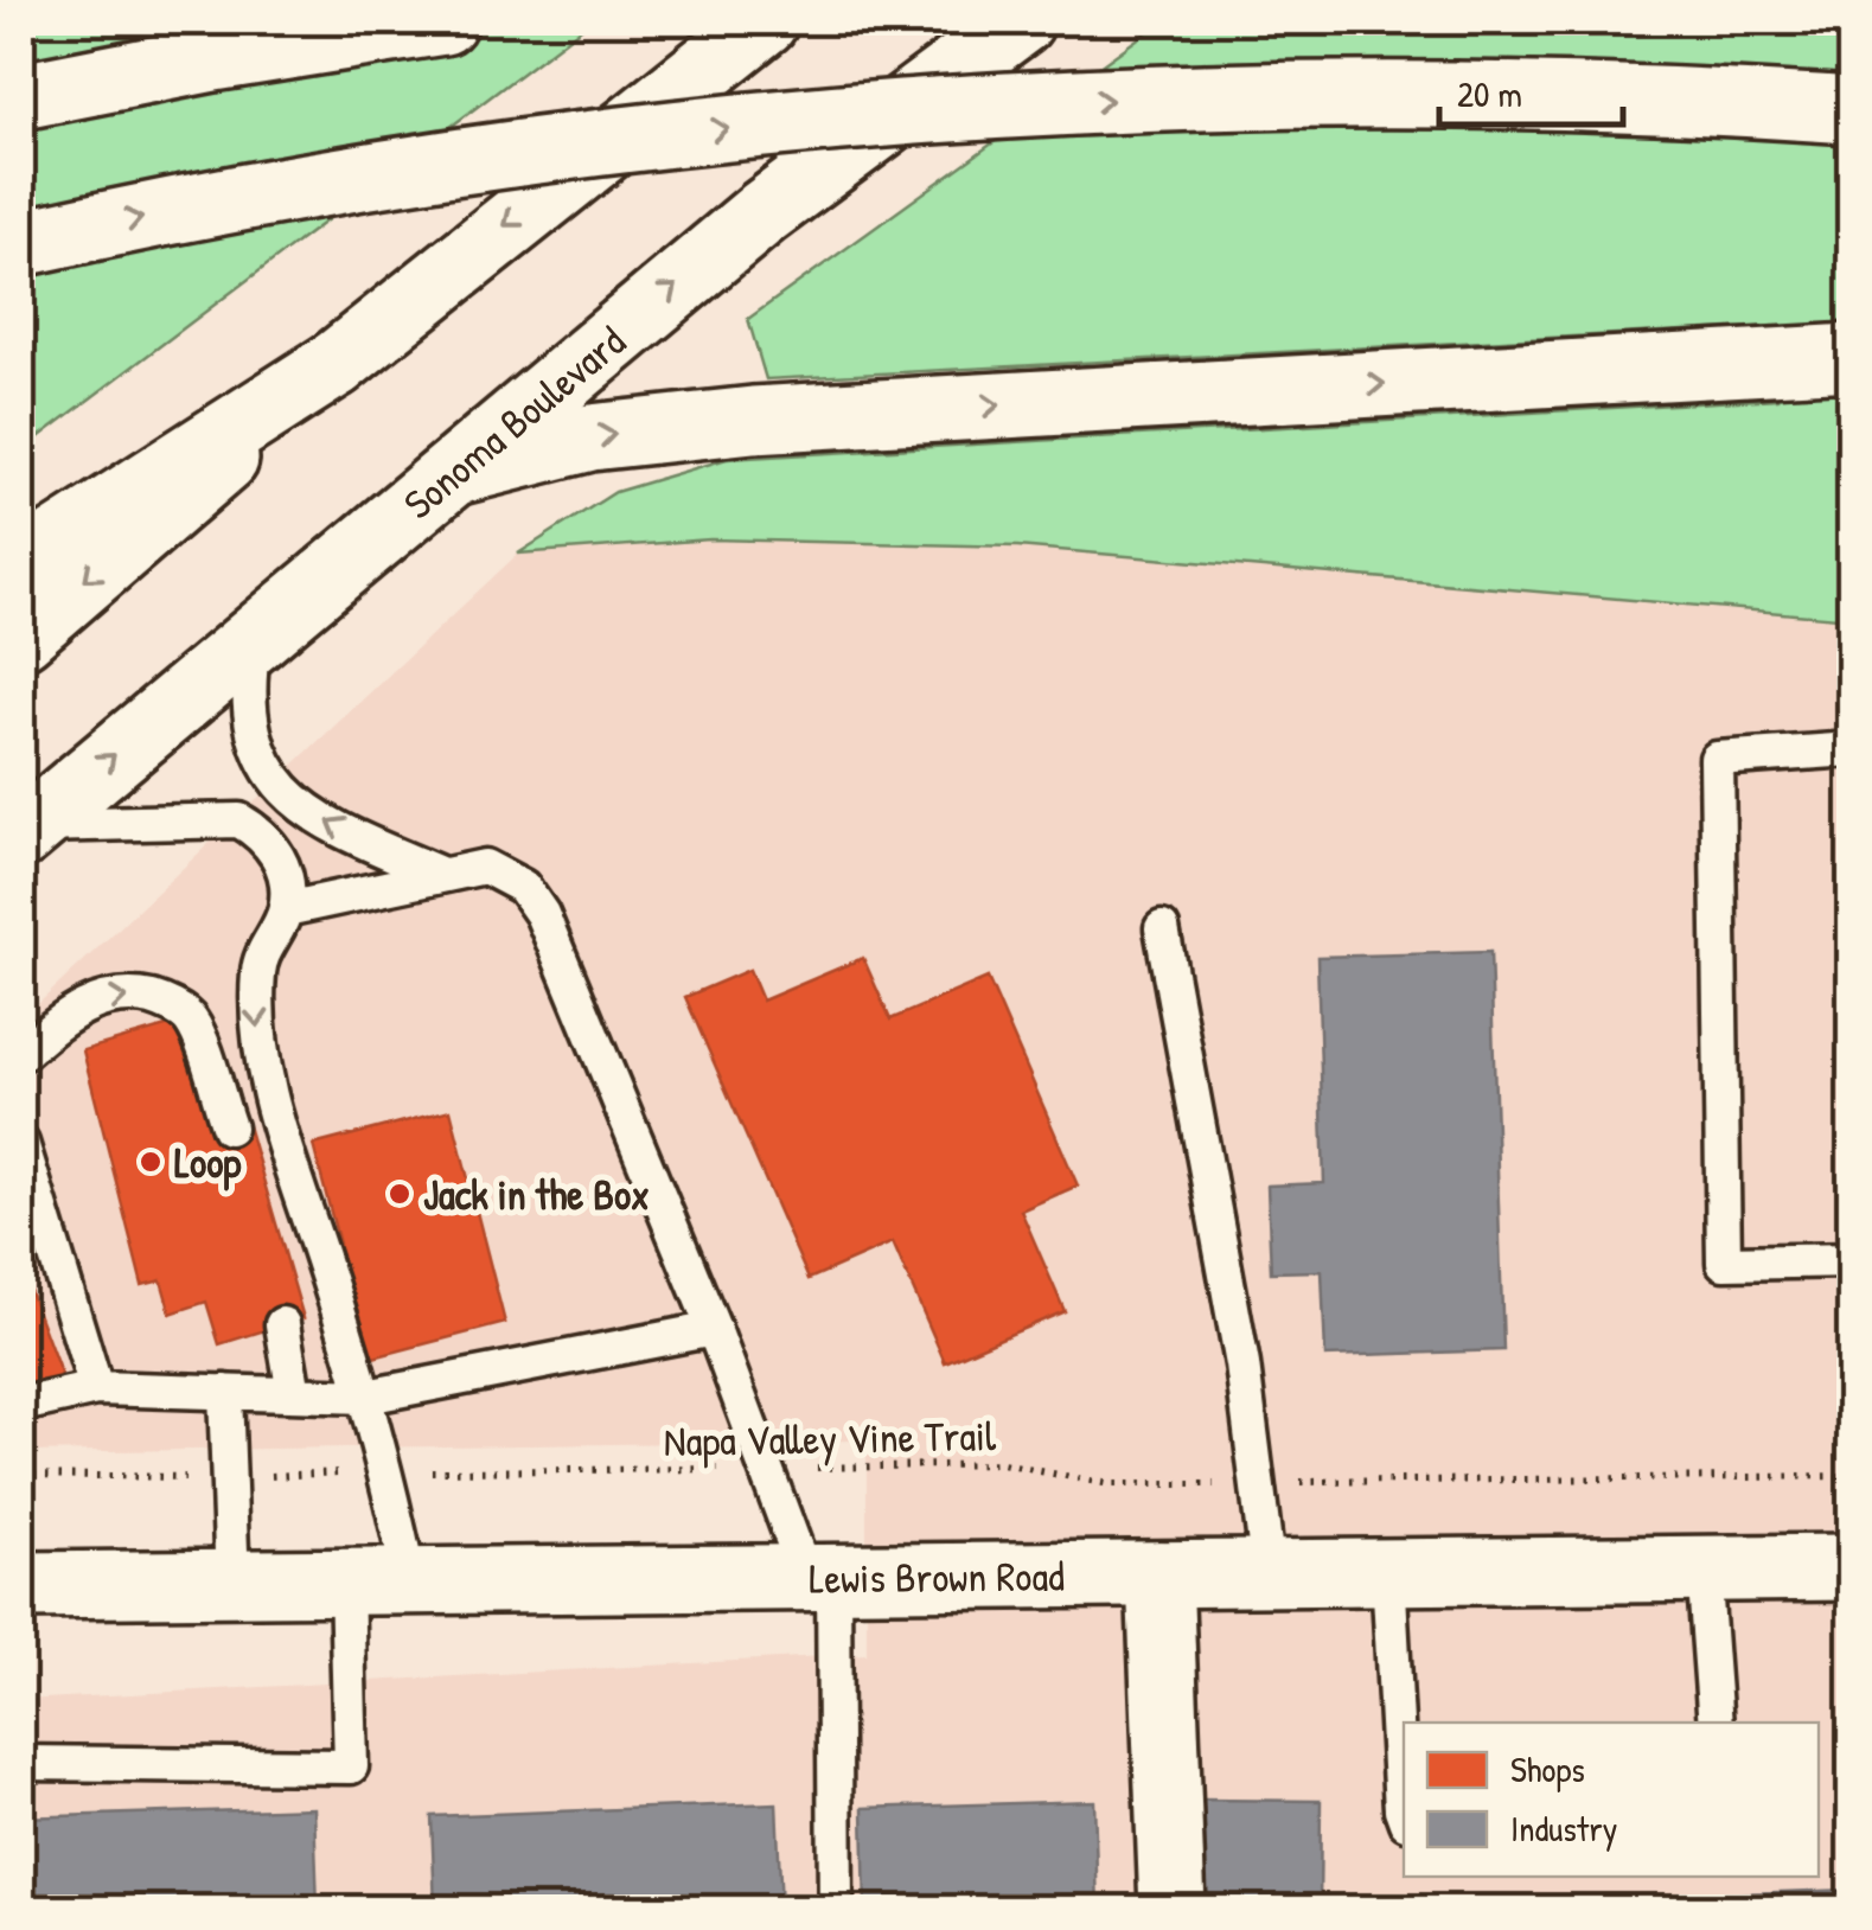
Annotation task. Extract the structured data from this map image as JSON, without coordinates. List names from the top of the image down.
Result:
{
  "streets": {
    "main road": ["Sonoma Boulevard", "Lewis Brown Road"],
    "path": ["Napa Valley Vine Trail"]
  },
  "places": ["Loop", "Jack in the Box"],
  "legend": ["Shops", "Industry"],
  "scale_bar": "20 m"
}
